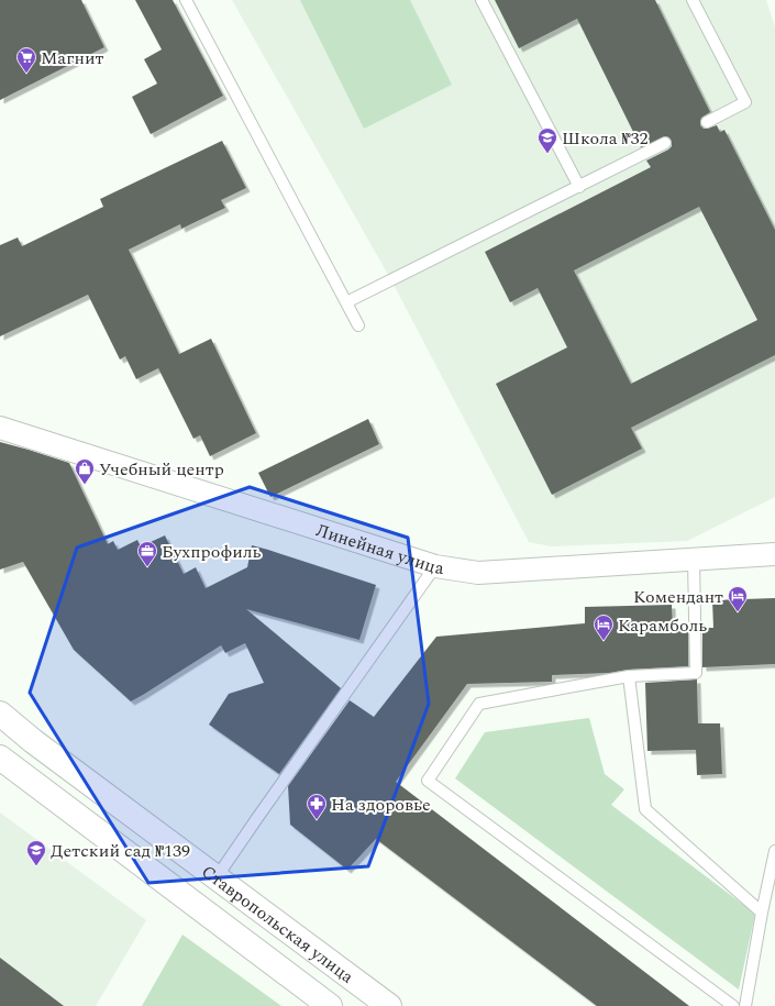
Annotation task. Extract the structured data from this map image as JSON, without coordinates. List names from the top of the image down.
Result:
{
  "streets": {
    "main road": ["Ставропольская улица"],
    "street": ["Линейная улица"]
  },
  "places": {
    "supermarket": ["Магнит"],
    "school or university": ["Школа №32", "Детский сад №139"],
    "shop": ["Учебный центр"],
    "office": ["Бухпрофиль"],
    "hotel": ["Комендант", "Карамболь"],
    "pharmacy": ["На здоровье"]
  }
}
